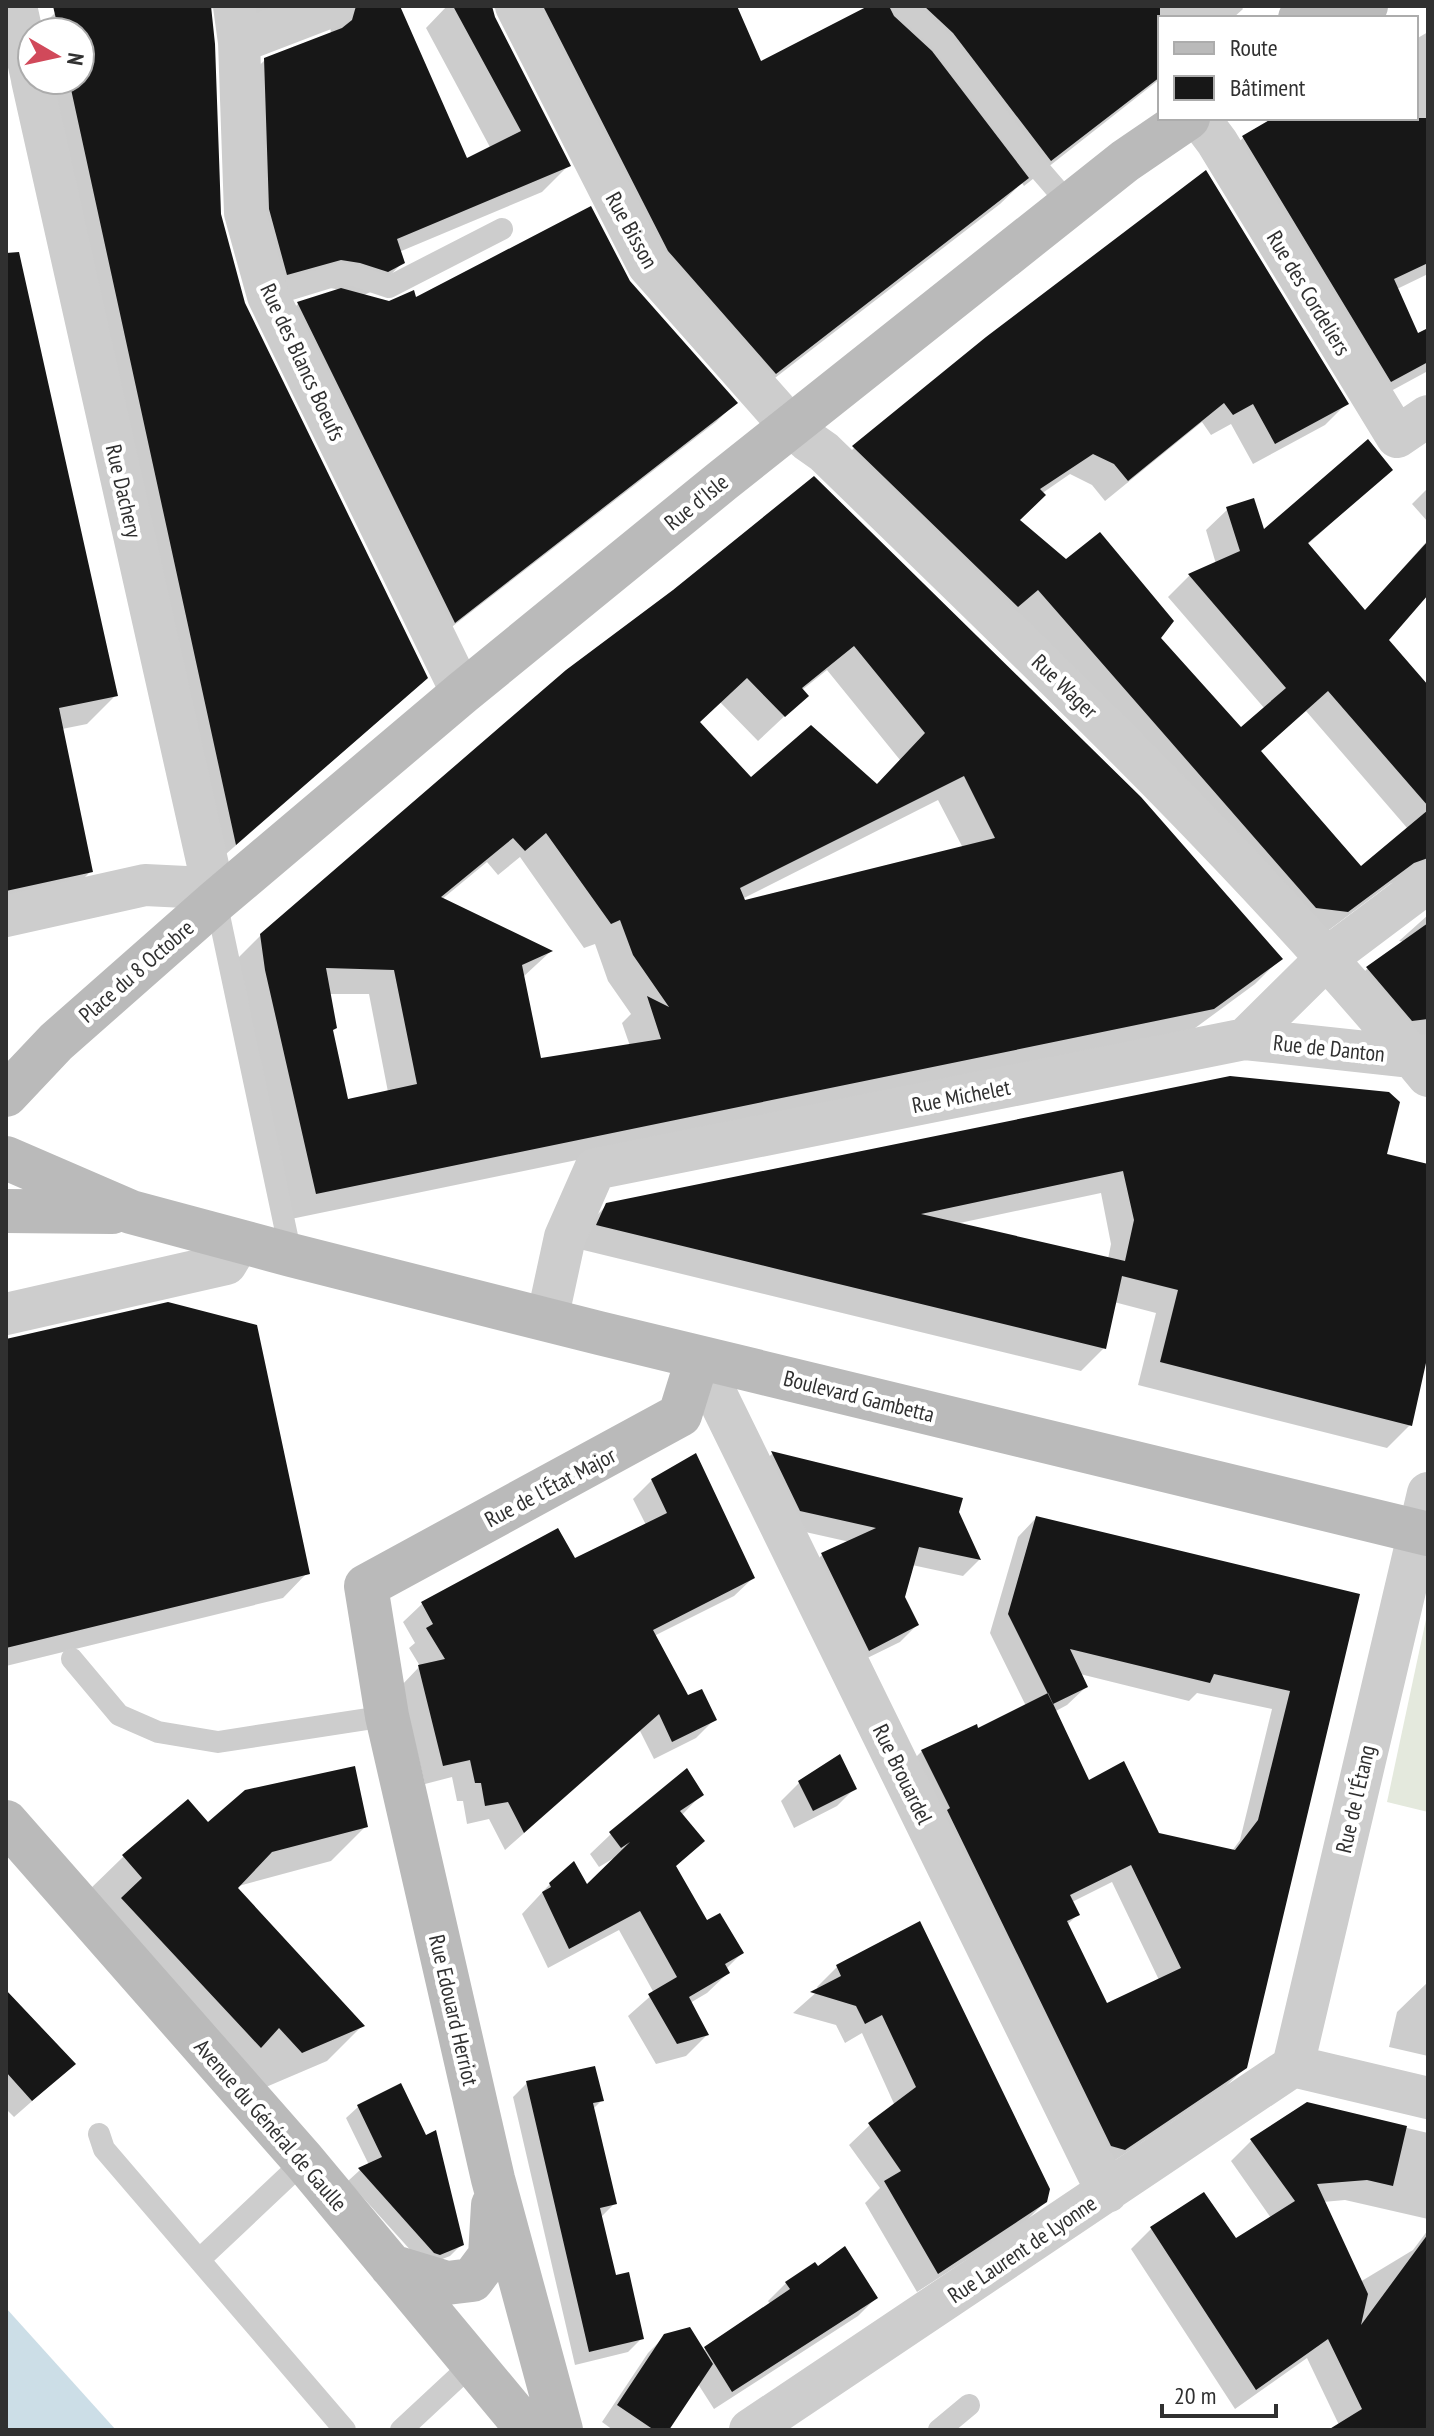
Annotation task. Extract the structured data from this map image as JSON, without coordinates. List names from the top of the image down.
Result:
{
  "streets": {
    "street": [
      "Rue Bisson",
      "Rue des Cordeliers",
      "Rue des Blancs Boeufs",
      "Rue Dachery",
      "Rue d'Isle",
      "Rue Wager",
      "Place du 8 Octobre",
      "Rue de Danton",
      "Rue Michelet",
      "Boulevard Gambetta",
      "Rue de l'État Major",
      "Rue Brouardel",
      "Rue de l'Étang",
      "Rue Edouard Herriot",
      "Avenue du Général de Gaulle",
      "Rue Laurent de Lyonne"
    ]
  },
  "crossings": [
    ["Rue Bisson", "Rue d'Isle"],
    ["Rue Bisson", "Rue Wager"],
    ["Rue des Blancs Boeufs", "Rue d'Isle"],
    ["Rue Dachery", "Rue d'Isle"],
    ["Rue Dachery", "Place du 8 Octobre"],
    ["Rue d'Isle", "Rue Wager"],
    ["Rue d'Isle", "Place du 8 Octobre"],
    ["Rue Wager", "Rue de Danton"],
    ["Rue de Danton", "Rue Michelet"],
    ["Rue Michelet", "Boulevard Gambetta"],
    ["Boulevard Gambetta", "Rue de l'État Major"],
    ["Boulevard Gambetta", "Rue Brouardel"],
    ["Boulevard Gambetta", "Rue de l'Étang"],
    ["Rue de l'État Major", "Rue Brouardel"],
    ["Rue de l'État Major", "Rue Edouard Herriot"],
    ["Rue Brouardel", "Rue Laurent de Lyonne"],
    ["Rue de l'Étang", "Rue Laurent de Lyonne"]
  ],
  "legend": ["Route", "Bâtiment"],
  "scale_bar": "20 m",
  "north": "right"
}
